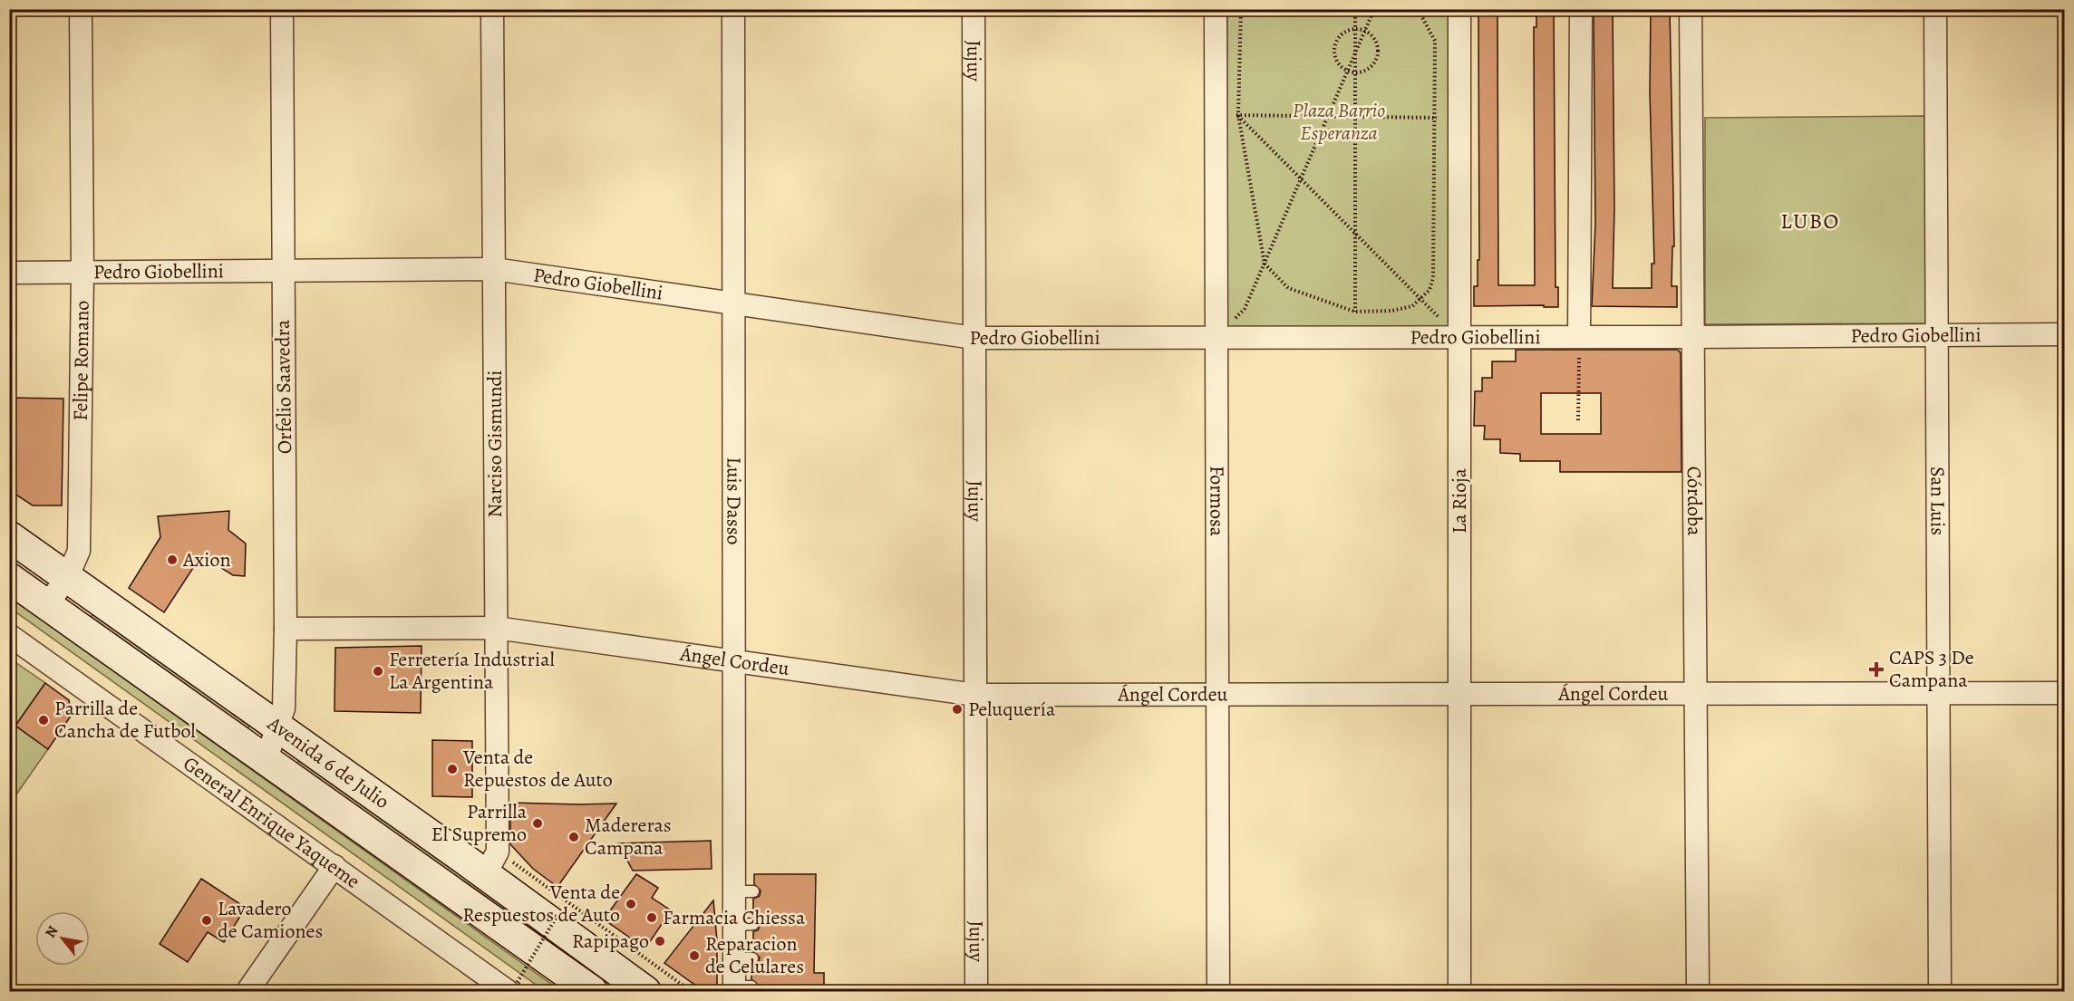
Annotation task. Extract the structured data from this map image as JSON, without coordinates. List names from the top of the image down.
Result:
{
  "streets": {
    "main road": ["Avenida 6 de Julio"],
    "street": [
      "Jujuy",
      "Pedro Giobellini",
      "Felipe Romano",
      "Orfelio Saavedra",
      "Narciso Gismundi",
      "Formosa",
      "Córdoba",
      "San Luis",
      "Luis Dasso",
      "La Rioja",
      "Ángel Cordeu",
      "General Enrique Yaqueme"
    ]
  },
  "crossings": [
    ["Jujuy", "Pedro Giobellini"],
    ["Jujuy", "Ángel Cordeu"],
    ["Pedro Giobellini", "Felipe Romano"],
    ["Pedro Giobellini", "Orfelio Saavedra"],
    ["Pedro Giobellini", "Narciso Gismundi"],
    ["Pedro Giobellini", "Formosa"],
    ["Pedro Giobellini", "Córdoba"],
    ["Pedro Giobellini", "San Luis"],
    ["Pedro Giobellini", "Luis Dasso"],
    ["Pedro Giobellini", "La Rioja"],
    ["Felipe Romano", "Avenida 6 de Julio"],
    ["Orfelio Saavedra", "Ángel Cordeu"],
    ["Orfelio Saavedra", "Avenida 6 de Julio"],
    ["Narciso Gismundi", "Ángel Cordeu"],
    ["Narciso Gismundi", "Avenida 6 de Julio"],
    ["Formosa", "Ángel Cordeu"],
    ["Córdoba", "Ángel Cordeu"],
    ["San Luis", "Ángel Cordeu"],
    ["Luis Dasso", "Ángel Cordeu"],
    ["La Rioja", "Ángel Cordeu"]
  ],
  "districts": ["LUBO"],
  "parks": ["Plaza Barrio Esperanza"],
  "places": {
    "other": [
      "Axion",
      "Ferretería Industrial La Argentina",
      "Peluquería",
      "Parrilla de Cancha de Futbol",
      "Venta de Repuestos de Auto",
      "Parrilla El Supremo",
      "Madereras Campana",
      "Venta de Respuestos de Auto",
      "Farmacia Chiessa",
      "Lavadero de Camiones",
      "Rapipago",
      "Reparacion de Celulares"
    ],
    "health": ["CAPS 3 De Campana"]
  },
  "north": "top left"
}
